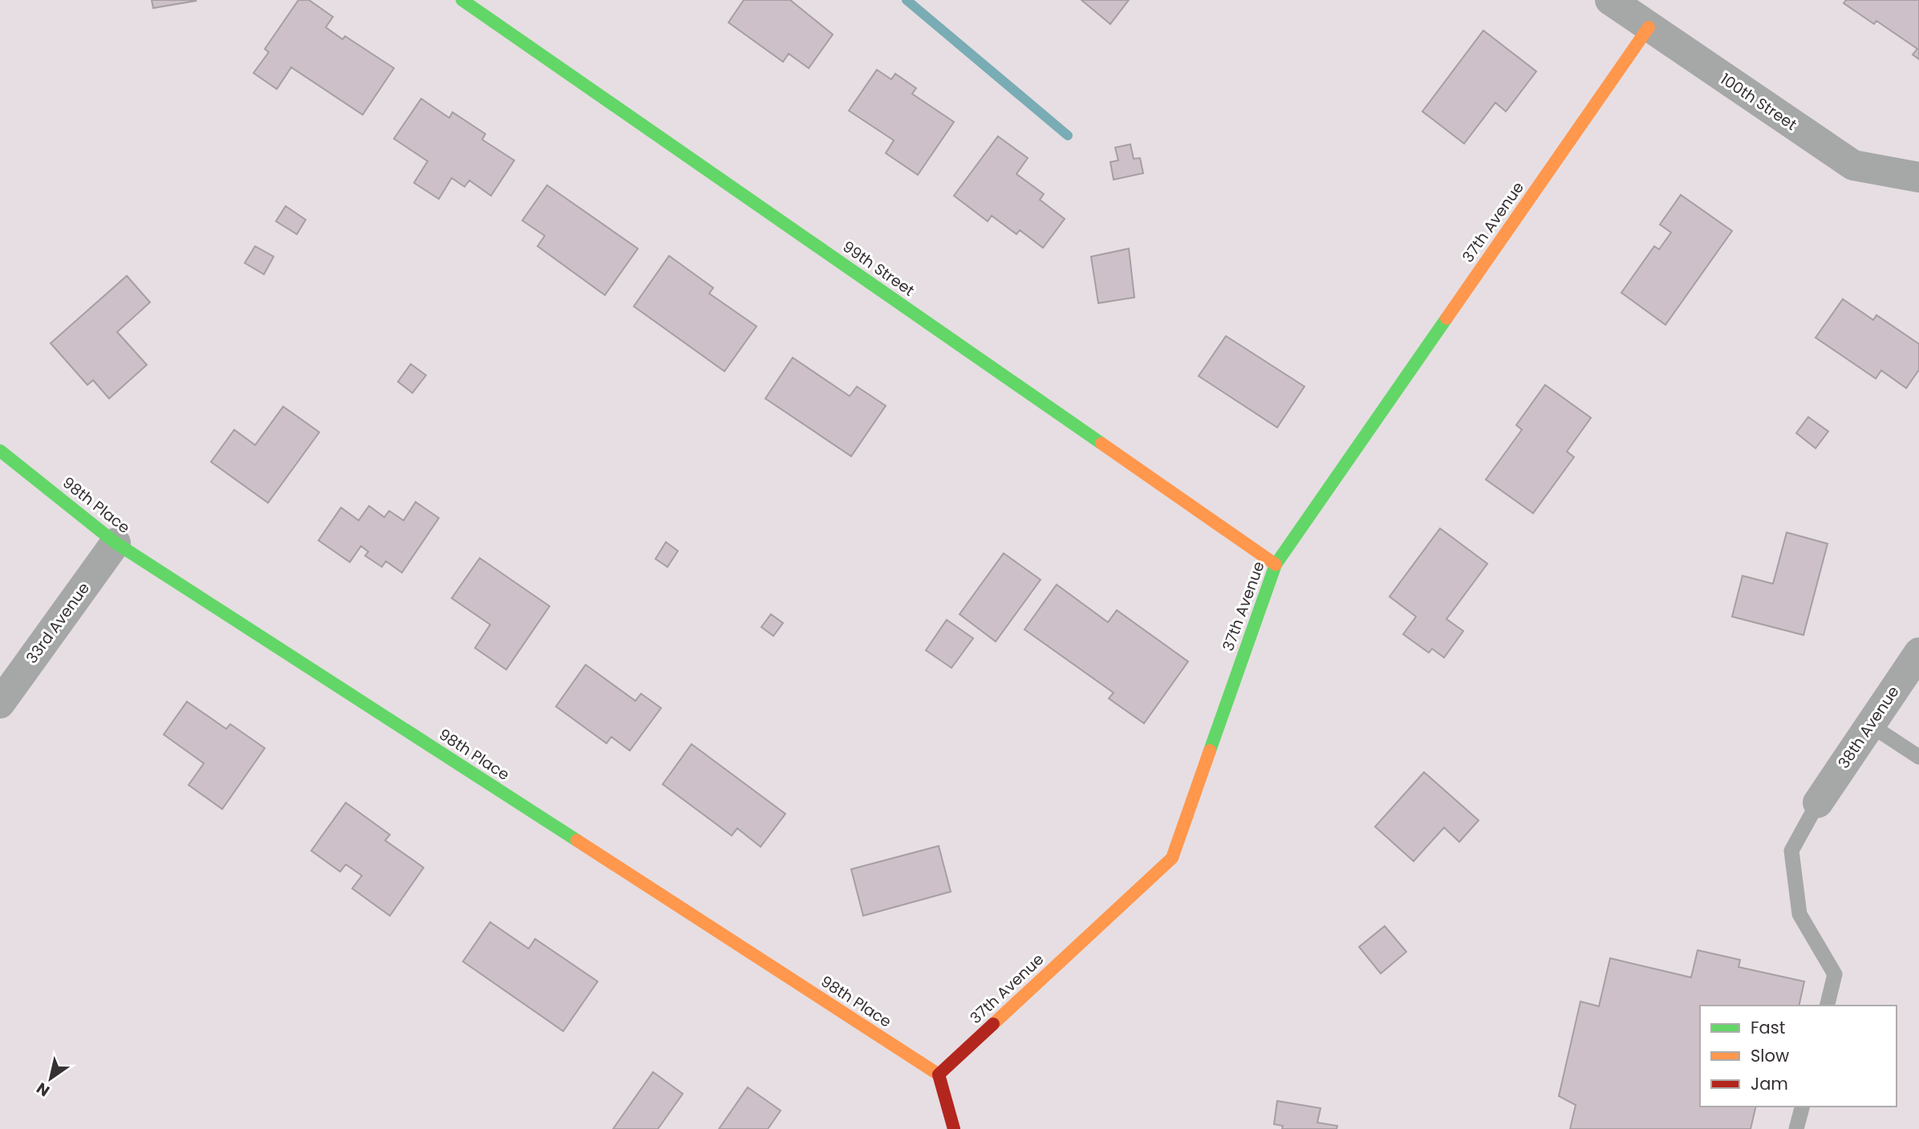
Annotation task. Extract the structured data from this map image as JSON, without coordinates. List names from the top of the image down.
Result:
{
  "streets": {
    "street": [
      "100th Street",
      "37th Avenue",
      "99th Street",
      "98th Place",
      "33rd Avenue",
      "38th Avenue"
    ]
  },
  "crossings": [
    ["100th Street", "37th Avenue"],
    ["37th Avenue", "99th Street"],
    ["37th Avenue", "98th Place"],
    ["98th Place", "33rd Avenue"]
  ],
  "legend": ["Fast", "Slow", "Jam"],
  "north": "bottom left"
}
